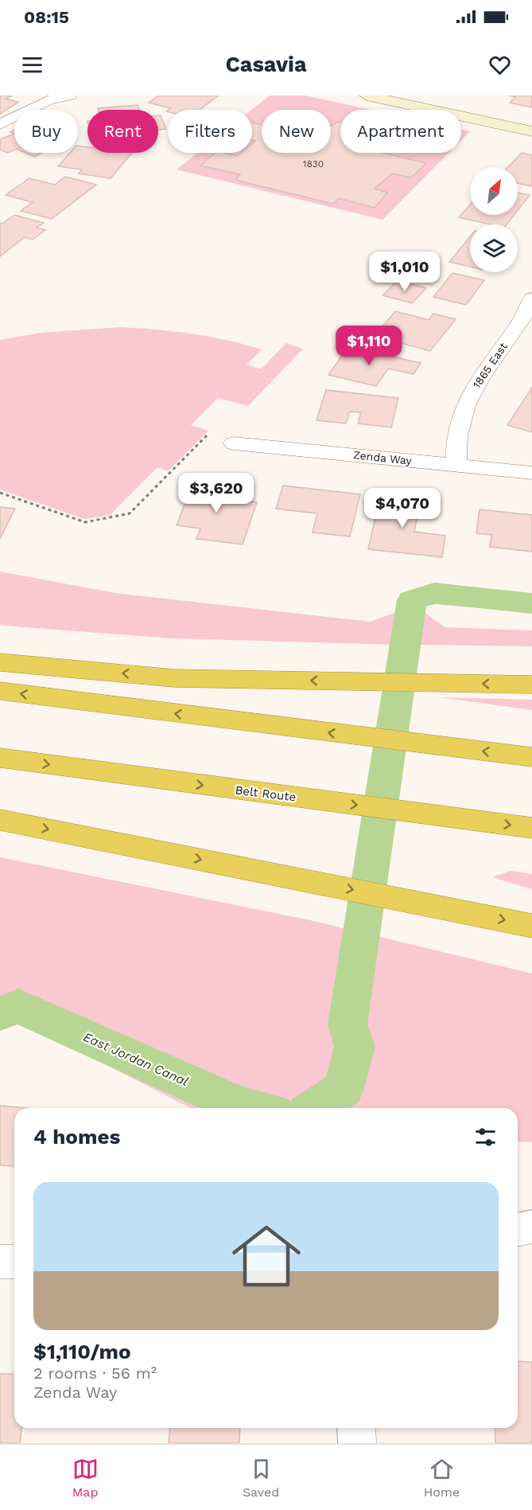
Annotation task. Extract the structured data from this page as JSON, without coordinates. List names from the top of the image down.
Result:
{
  "streets": {
    "highway": ["Belt Route"],
    "street": ["1865 East", "Zenda Way"]
  },
  "crossings": [
    ["1865 East", "Zenda Way"]
  ],
  "water": ["East Jordan Canal"],
  "house_numbers": ["1830"],
  "north": "top right",
  "page": {
    "status": "08:15",
    "header": "Casavia",
    "chip": [
      "Buy",
      "Rent",
      "Filters",
      "New",
      "Apartment"
    ],
    "price": [
      "$1,010",
      "$1,110",
      "$3,620",
      "$4,070"
    ],
    "heading": "4 homes",
    "list": [
      {
        "name": "$1,110/mo",
        "note": "2 rooms · 56 m² · Zenda Way"
      }
    ],
    "tabs": ["Map", "Saved", "Home"]
  }
}
